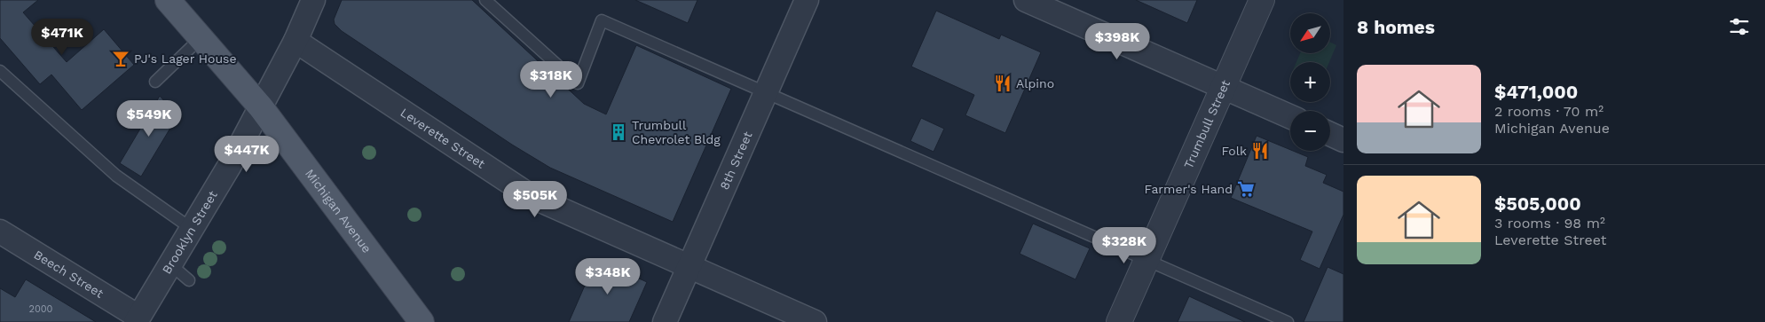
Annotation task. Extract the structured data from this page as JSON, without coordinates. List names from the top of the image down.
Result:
{
  "streets": {
    "main road": ["Michigan Avenue"],
    "street": [
      "Trumbull Street",
      "Leverette Street",
      "8th Street",
      "Brooklyn Street",
      "Beech Street"
    ]
  },
  "crossings": [
    ["Leverette Street", "8th Street"],
    ["Leverette Street", "Brooklyn Street"],
    ["Michigan Avenue", "Brooklyn Street"],
    ["Brooklyn Street", "Beech Street"]
  ],
  "places": {
    "bar": ["PJ's Lager House"],
    "restaurant": ["Alpino", "Folk"],
    "building": ["Trumbull Chevrolet Bldg"],
    "supermarket": ["Farmer's Hand"]
  },
  "house_numbers": ["2000"],
  "north": "bottom left",
  "page": {
    "heading": "8 homes",
    "map_buttons": ["+", "−"],
    "price": [
      "$471K",
      "$398K",
      "$318K",
      "$549K",
      "$447K",
      "$505K",
      "$328K",
      "$348K"
    ],
    "list": [
      {
        "name": "$471,000",
        "note": "2 rooms · 70 m² · Michigan Avenue"
      },
      {
        "name": "$505,000",
        "note": "3 rooms · 98 m² · Leverette Street"
      }
    ]
  }
}
